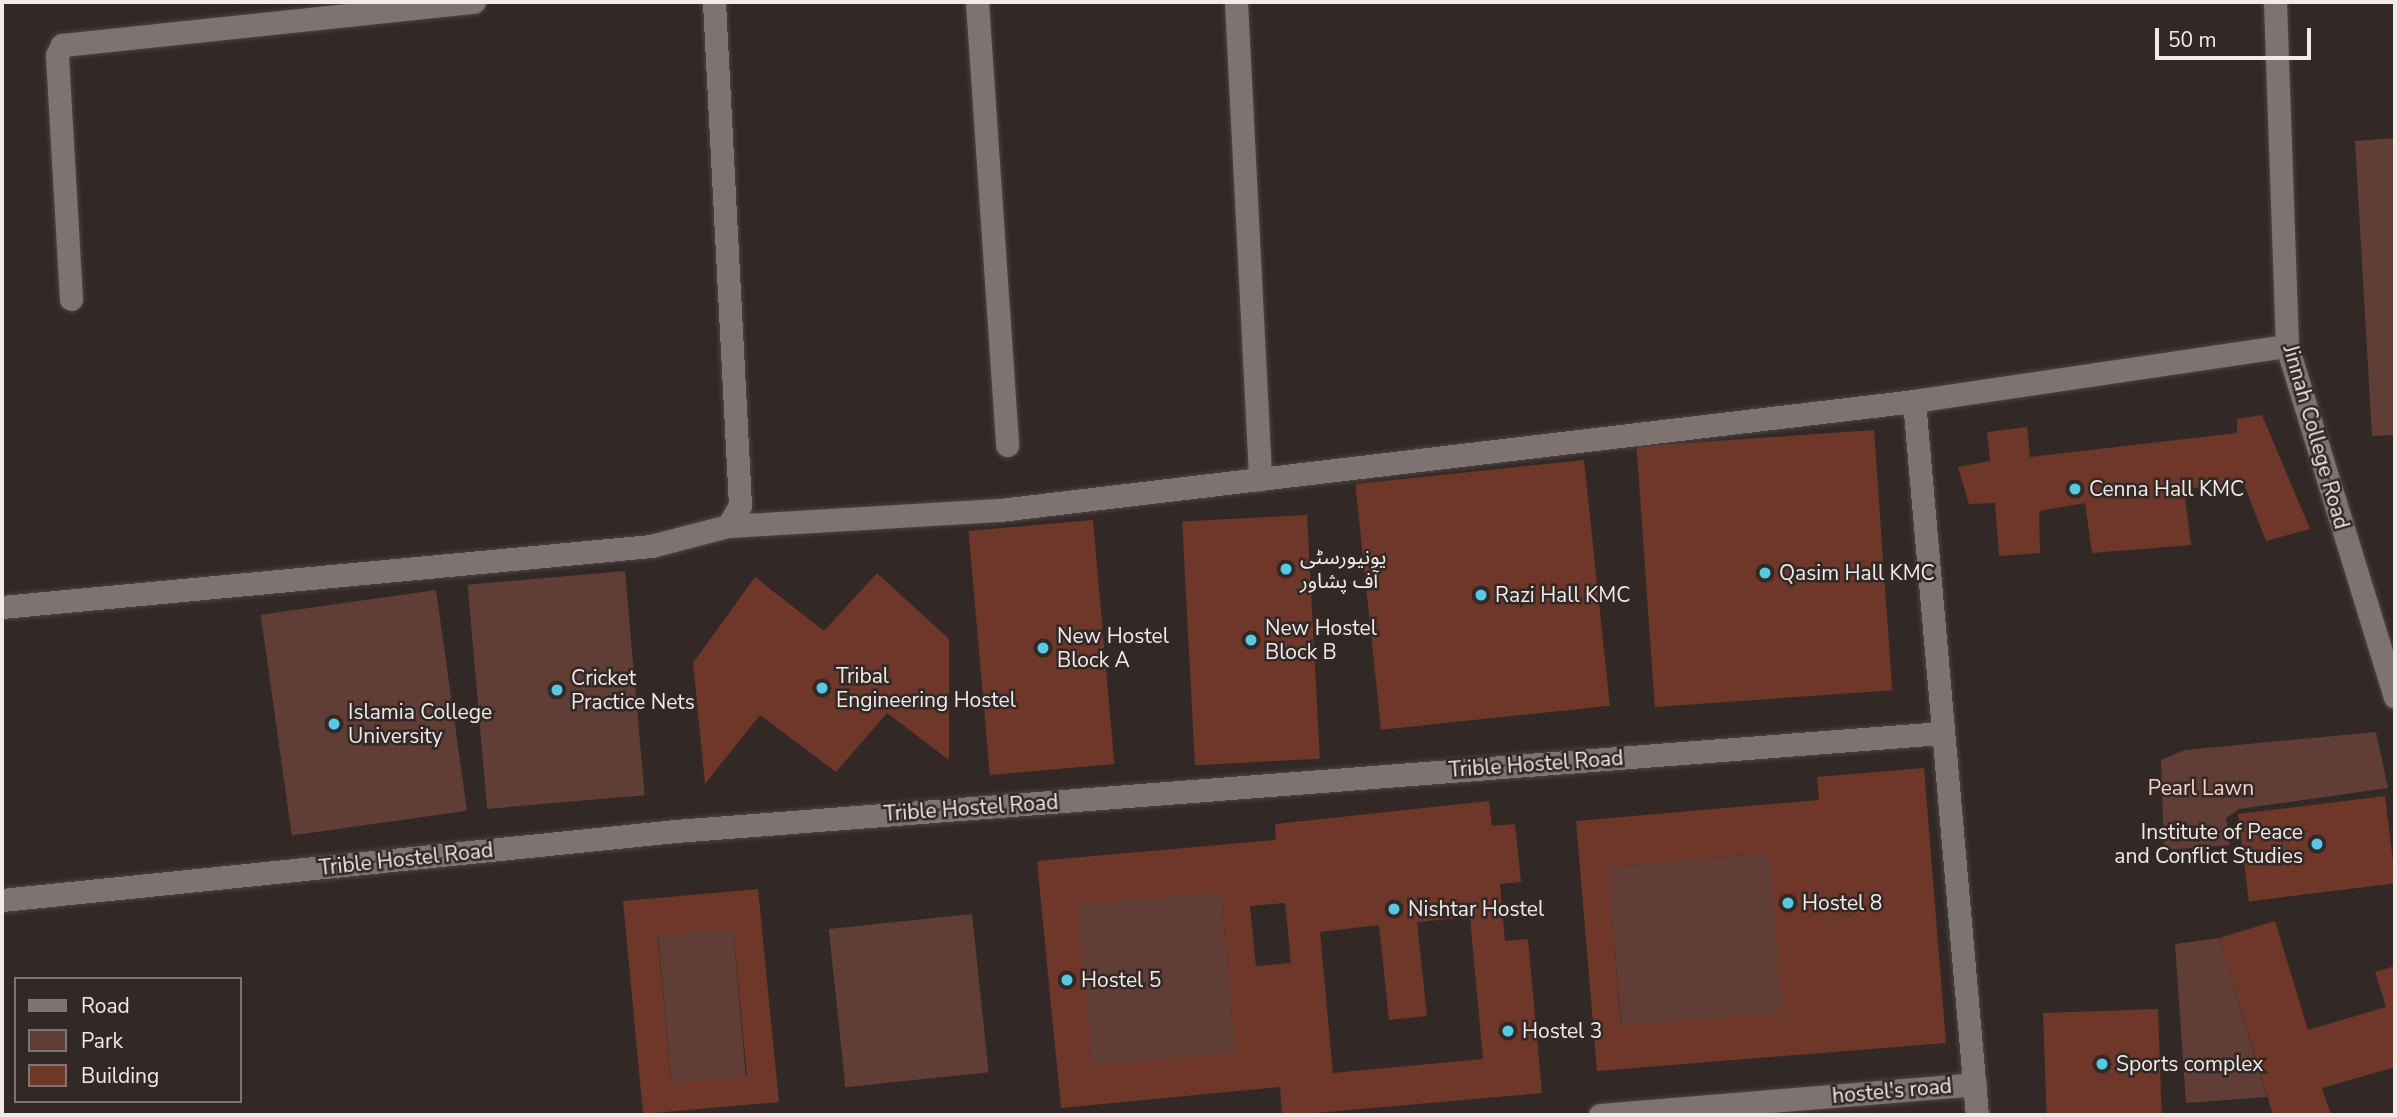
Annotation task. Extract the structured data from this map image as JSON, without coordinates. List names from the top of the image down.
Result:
{
  "streets": {
    "street": ["Jinnah College Road", "Trible Hostel Road", "hostel's road"]
  },
  "parks": ["Pearl Lawn"],
  "places": [
    "Cenna Hall KMC",
    "یونیورسٹی آف پشاور",
    "Qasim Hall KMC",
    "Razi Hall KMC",
    "New Hostel Block B",
    "New Hostel Block A",
    "Tribal Engineering Hostel",
    "Cricket Practice Nets",
    "Islamia College University",
    "Institute of Peace and Conflict Studies",
    "Hostel 8",
    "Nishtar Hostel",
    "Hostel 5",
    "Hostel 3",
    "Sports complex"
  ],
  "legend": ["Road", "Park", "Building"],
  "scale_bar": "50 m"
}
